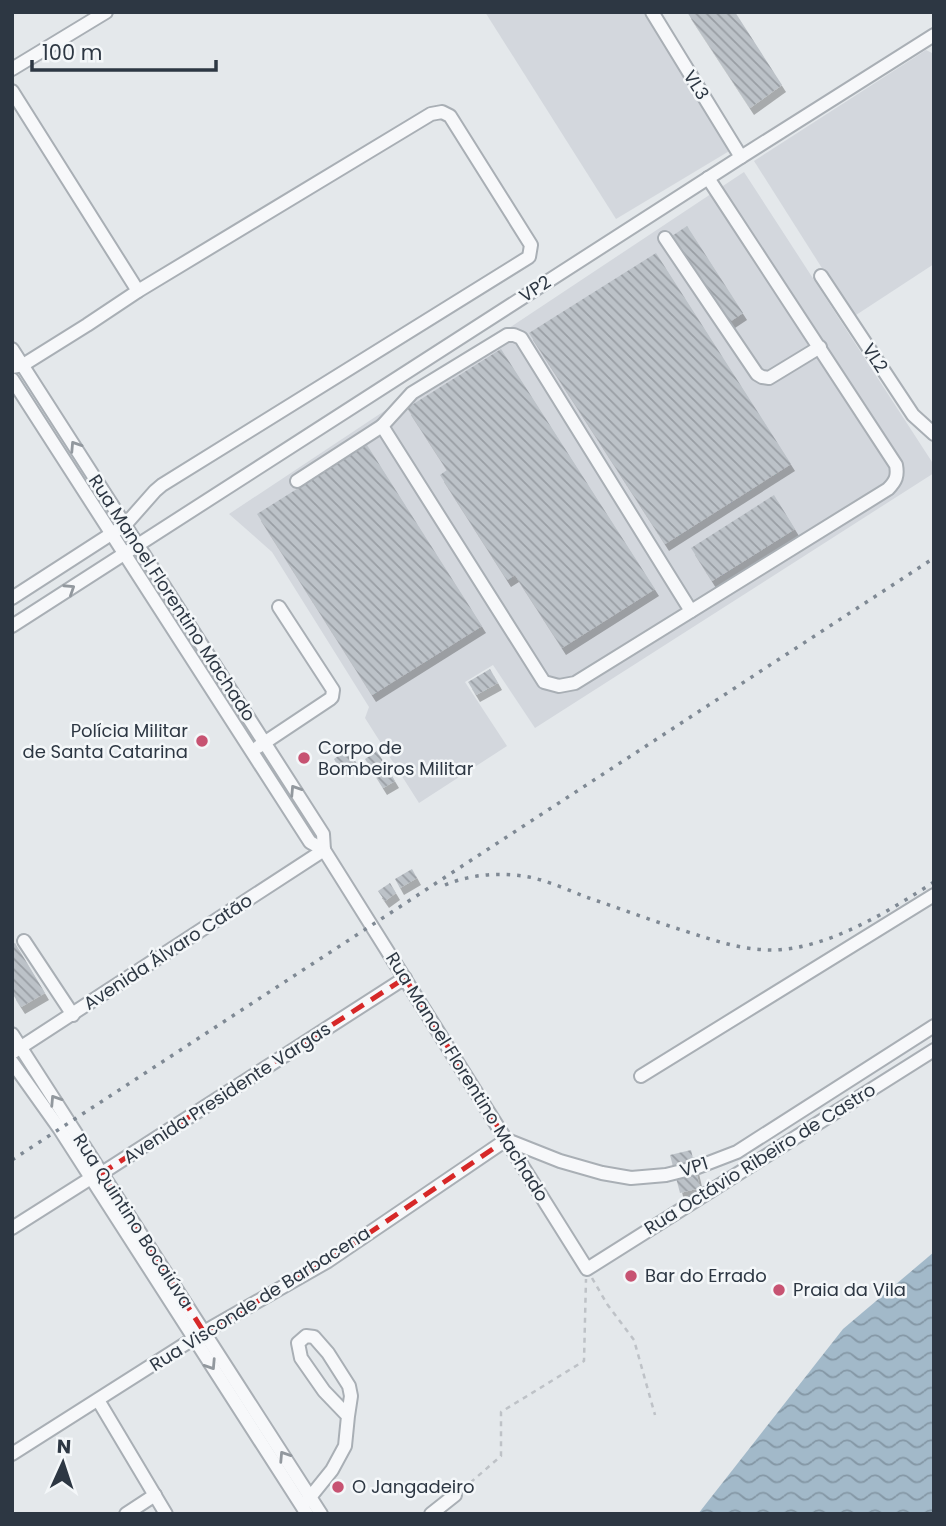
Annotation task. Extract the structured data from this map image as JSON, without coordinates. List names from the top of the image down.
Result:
{
  "streets": {
    "street": [
      "VL3",
      "VP2",
      "VL2",
      "Rua Manoel Florentino Machado",
      "Avenida Álvaro Catão",
      "Avenida Presidente Vargas",
      "Rua Octávio Ribeiro de Castro",
      "VP1",
      "Rua Quintino Bocaiúva",
      "Rua Visconde de Barbacena"
    ]
  },
  "crossings": [
    ["VL3", "VP2"],
    ["VP2", "Rua Manoel Florentino Machado"],
    ["Rua Manoel Florentino Machado", "Avenida Álvaro Catão"],
    ["Rua Manoel Florentino Machado", "Avenida Presidente Vargas"],
    ["Rua Manoel Florentino Machado", "Rua Octávio Ribeiro de Castro"],
    ["Rua Manoel Florentino Machado", "VP1"],
    ["Rua Manoel Florentino Machado", "Rua Visconde de Barbacena"],
    ["Avenida Álvaro Catão", "Rua Quintino Bocaiúva"],
    ["Avenida Presidente Vargas", "Rua Quintino Bocaiúva"],
    ["VP1", "Rua Visconde de Barbacena"],
    ["Rua Quintino Bocaiúva", "Rua Visconde de Barbacena"]
  ],
  "places": [
    "Polícia Militar de Santa Catarina",
    "Corpo de Bombeiros Militar",
    "Bar do Errado",
    "Praia da Vila",
    "O Jangadeiro"
  ],
  "scale_bar": "100 m",
  "north": "top"
}
